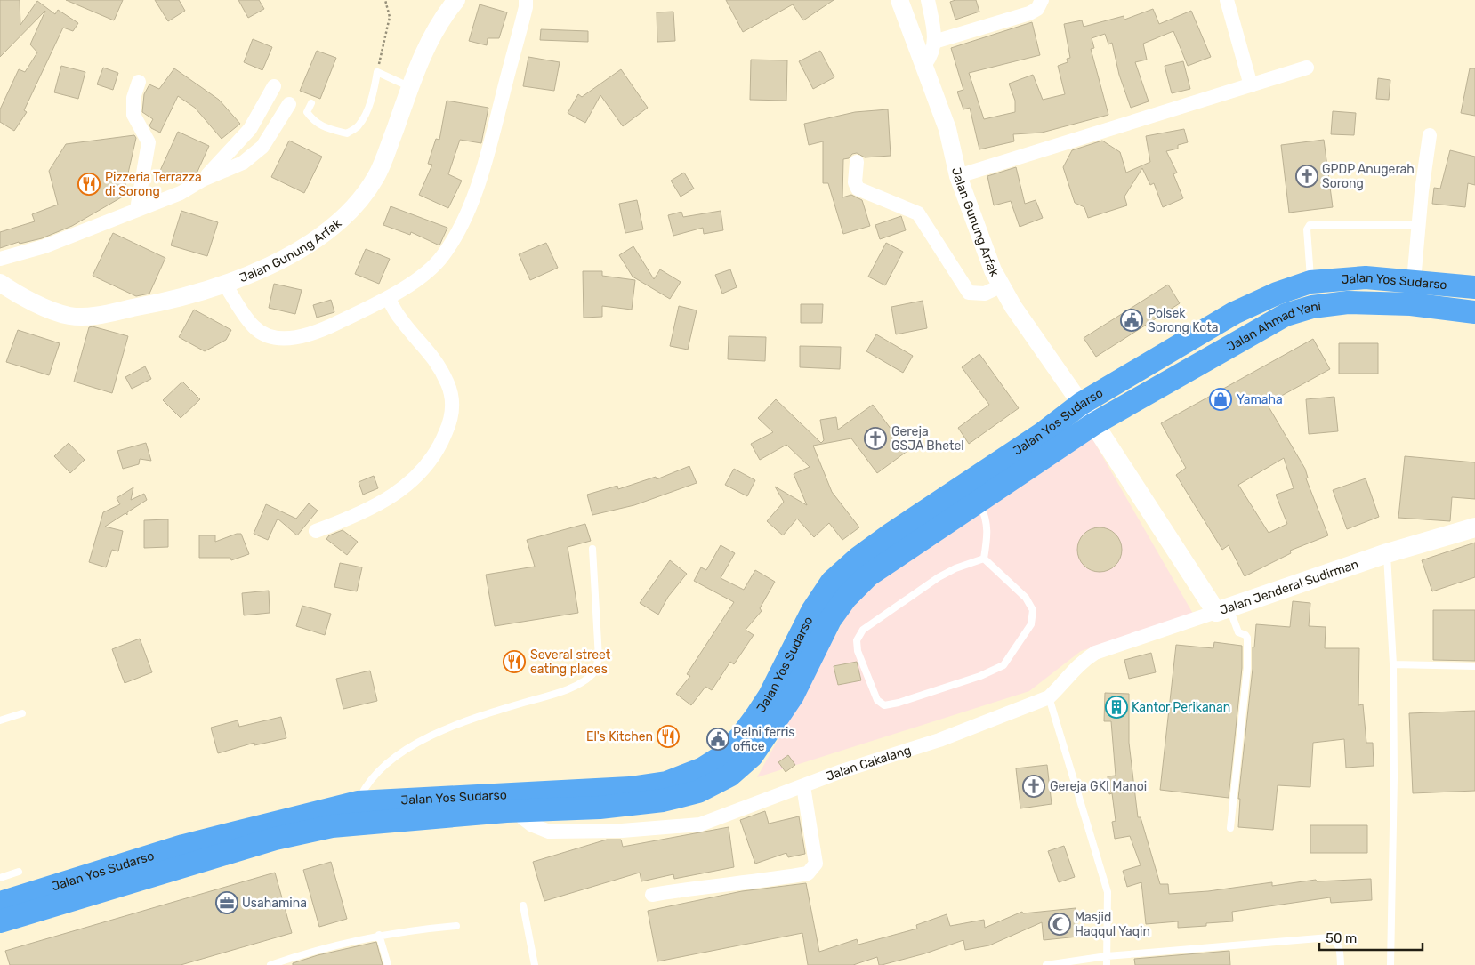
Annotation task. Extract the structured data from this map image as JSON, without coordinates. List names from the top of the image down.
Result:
{
  "streets": {
    "highway": ["Jalan Yos Sudarso", "Jalan Ahmad Yani"],
    "main road": ["Jalan Gunung Arfak", "Jalan Jenderal Sudirman"],
    "street": ["Jalan Cakalang"]
  },
  "crossings": [
    ["Jalan Gunung Arfak", "Jalan Yos Sudarso"],
    ["Jalan Gunung Arfak", "Jalan Ahmad Yani"],
    ["Jalan Gunung Arfak", "Jalan Jenderal Sudirman"],
    ["Jalan Yos Sudarso", "Jalan Ahmad Yani"],
    ["Jalan Yos Sudarso", "Jalan Jenderal Sudirman"],
    ["Jalan Yos Sudarso", "Jalan Cakalang"],
    ["Jalan Ahmad Yani", "Jalan Jenderal Sudirman"],
    ["Jalan Jenderal Sudirman", "Jalan Cakalang"]
  ],
  "places": {
    "church": ["GPDP Anugerah Sorong", "Gereja GSJA Bhetel", "Gereja GKI Manoi"],
    "restaurant": ["Pizzeria Terrazza di Sorong", "Several street eating places", "El's Kitchen"],
    "public building": ["Polsek Sorong Kota", "Pelni ferris office"],
    "shop": ["Yamaha"],
    "building": ["Kantor Perikanan"],
    "office": ["Usahamina"],
    "mosque": ["Masjid Haqqul Yaqin"]
  },
  "scale_bar": "50 m"
}
